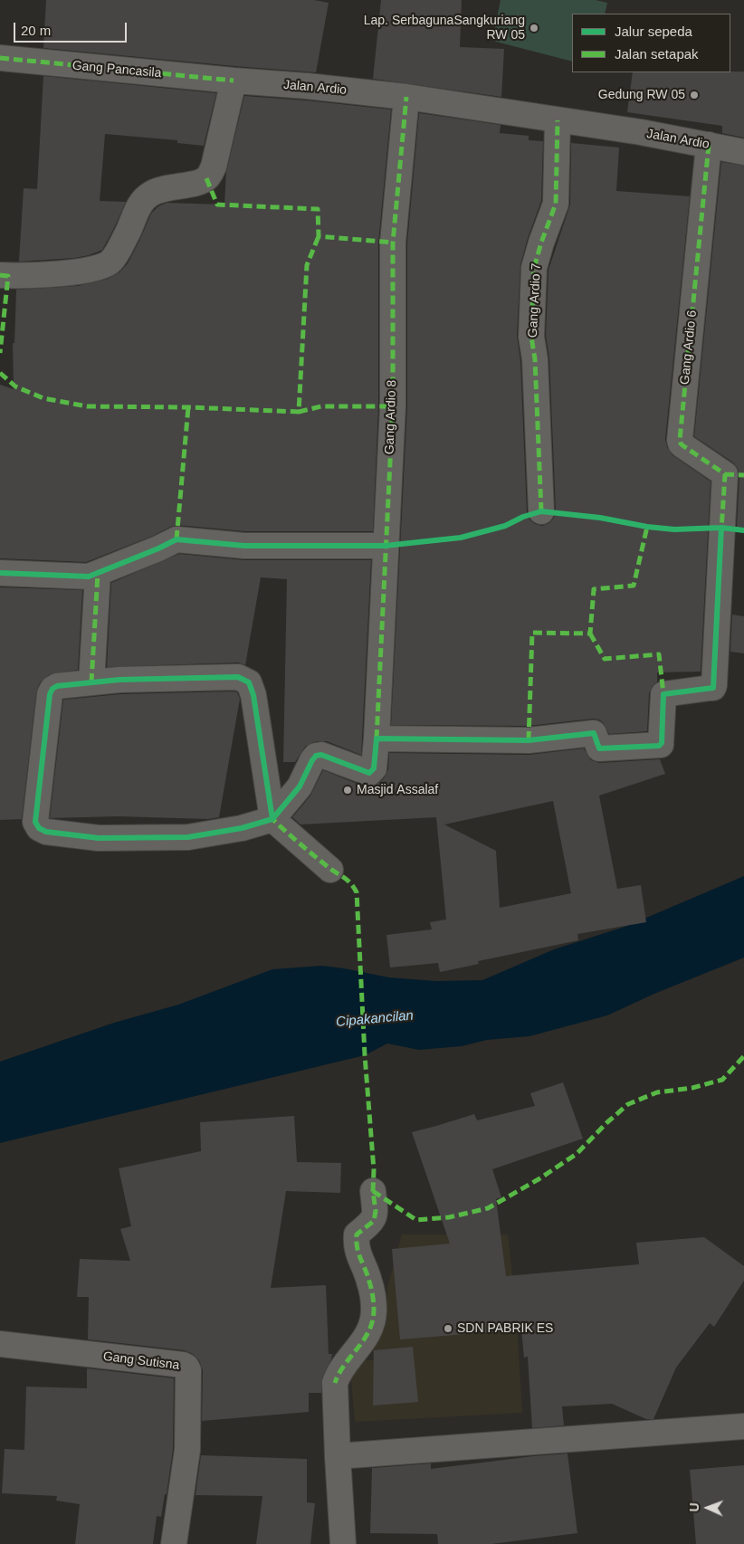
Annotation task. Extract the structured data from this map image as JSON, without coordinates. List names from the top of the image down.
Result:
{
  "streets": {
    "street": [
      "Gang Pancasila",
      "Jalan Ardio",
      "Gang Ardio 7",
      "Gang Ardio 6",
      "Gang Ardio 8",
      "Gang Sutisna"
    ]
  },
  "crossings": [
    ["Gang Pancasila", "Jalan Ardio"],
    ["Jalan Ardio", "Gang Ardio 7"],
    ["Jalan Ardio", "Gang Ardio 6"],
    ["Jalan Ardio", "Gang Ardio 8"],
    ["Gang Ardio 6", "Gang Ardio 8"]
  ],
  "water": ["Cipakancilan"],
  "places": [
    "Lap. SerbagunaSangkuriang RW 05",
    "Gedung RW 05",
    "Masjid Assalaf",
    "SDN PABRIK ES"
  ],
  "legend": ["Jalur sepeda", "Jalan setapak"],
  "scale_bar": "20 m",
  "north": "left"
}
